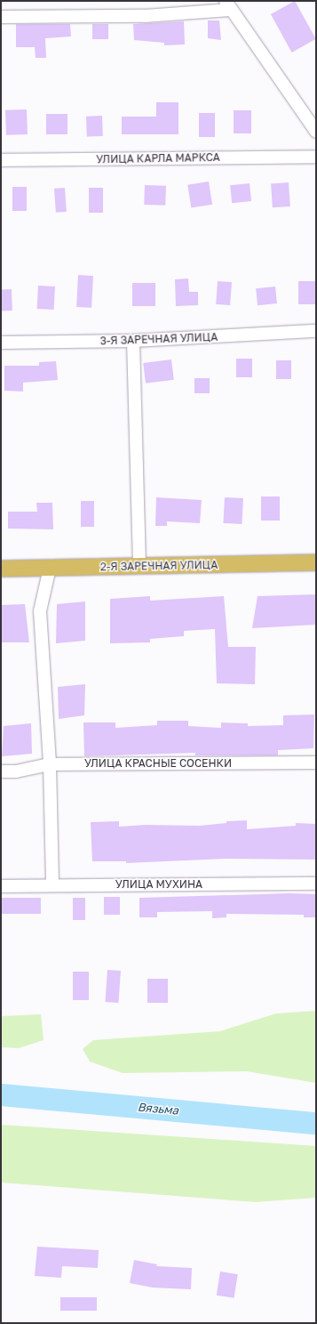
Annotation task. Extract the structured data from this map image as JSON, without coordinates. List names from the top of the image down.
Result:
{
  "streets": {
    "main road": ["2-Я ЗАРЕЧНАЯ УЛИЦА"],
    "street": [
      "УЛИЦА КАРЛА МАРКСА",
      "3-Я ЗАРЕЧНАЯ УЛИЦА",
      "УЛИЦА КРАСНЫЕ СОСЕНКИ",
      "УЛИЦА МУХИНА"
    ]
  },
  "water": ["Вязьма"]
}
